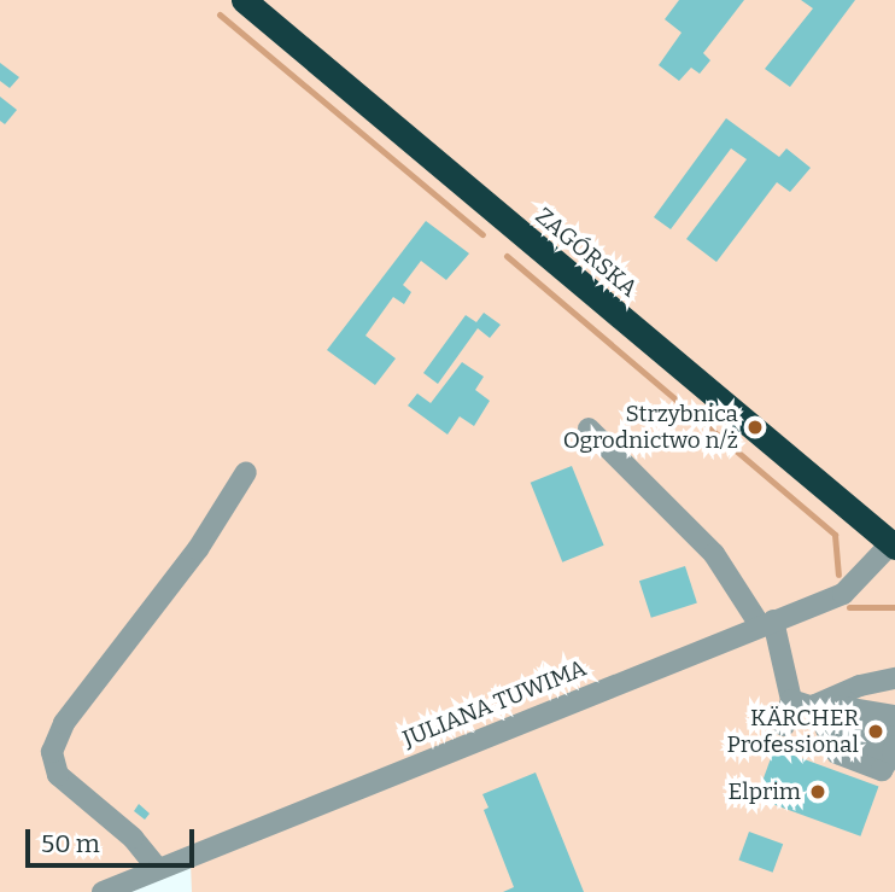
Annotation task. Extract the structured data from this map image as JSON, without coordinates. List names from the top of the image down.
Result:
{
  "streets": {
    "highway": ["ZAGÓRSKA"],
    "street": ["JULIANA TUWIMA"]
  },
  "crossings": [
    ["ZAGÓRSKA", "JULIANA TUWIMA"]
  ],
  "places": ["Strzybnica Ogrodnictwo n/ż", "KÄRCHER Professional", "Elprim"],
  "scale_bar": "50 m"
}
